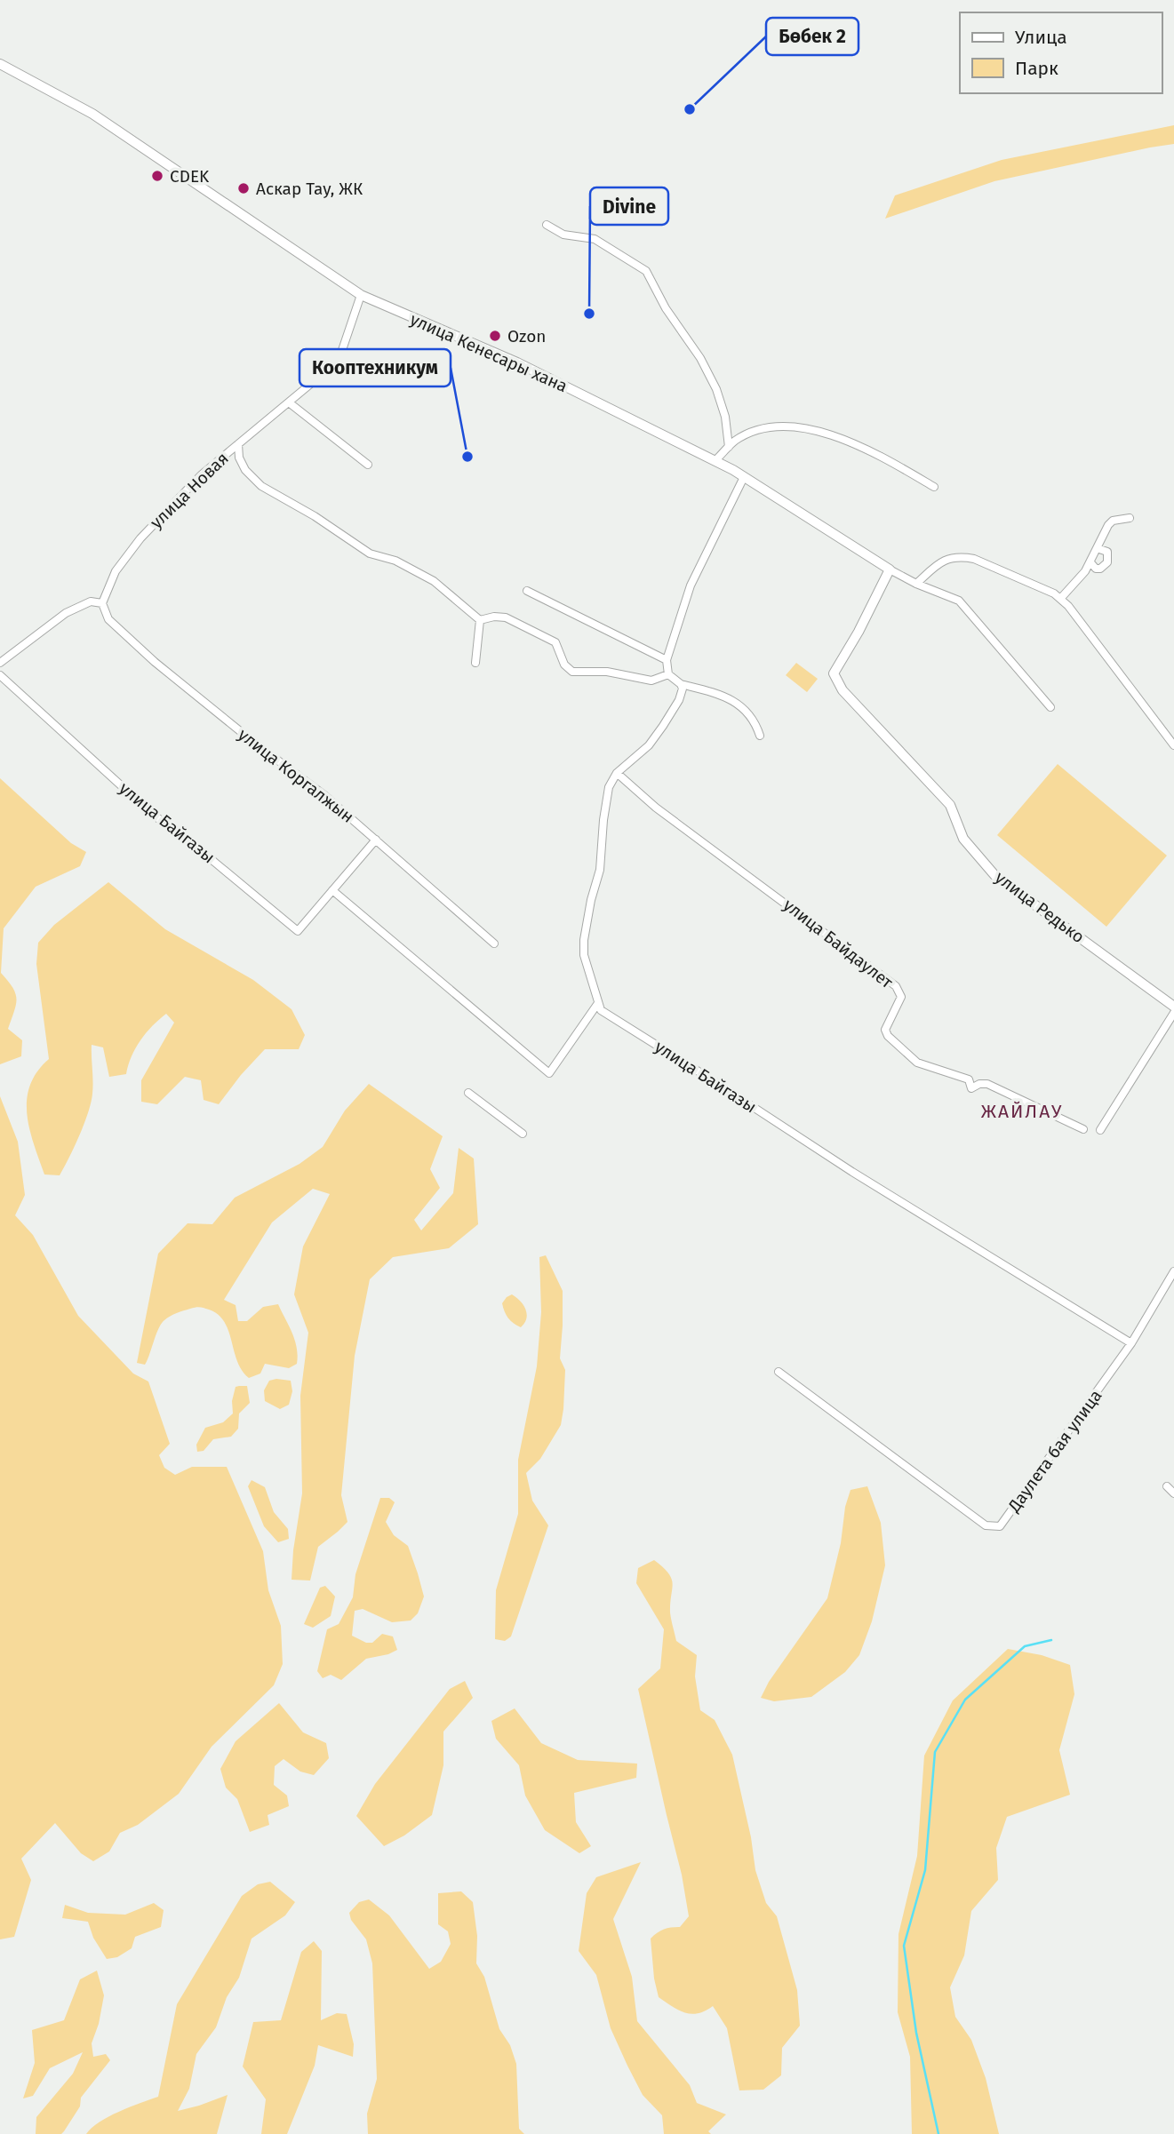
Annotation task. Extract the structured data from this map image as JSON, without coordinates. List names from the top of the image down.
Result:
{
  "streets": {
    "street": [
      "улица Кенесары хана",
      "улица Новая",
      "улица Коргалжын",
      "улица Байгазы",
      "улица Редько",
      "улица Байдаулет",
      "Даулета бая улица"
    ]
  },
  "crossings": [
    ["улица Кенесары хана", "улица Новая"],
    ["улица Кенесары хана", "улица Редько"],
    ["улица Новая", "улица Коргалжын"],
    ["улица Коргалжын", "улица Байгазы"],
    ["улица Байгазы", "Даулета бая улица"]
  ],
  "districts": ["ЖАЙЛАУ"],
  "places": [
    "Бөбек 2",
    "CDEK",
    "Аскар Тау, ЖК",
    "Divine",
    "Ozon",
    "Кооптехникум"
  ],
  "legend": ["Улица", "Парк"]
}
